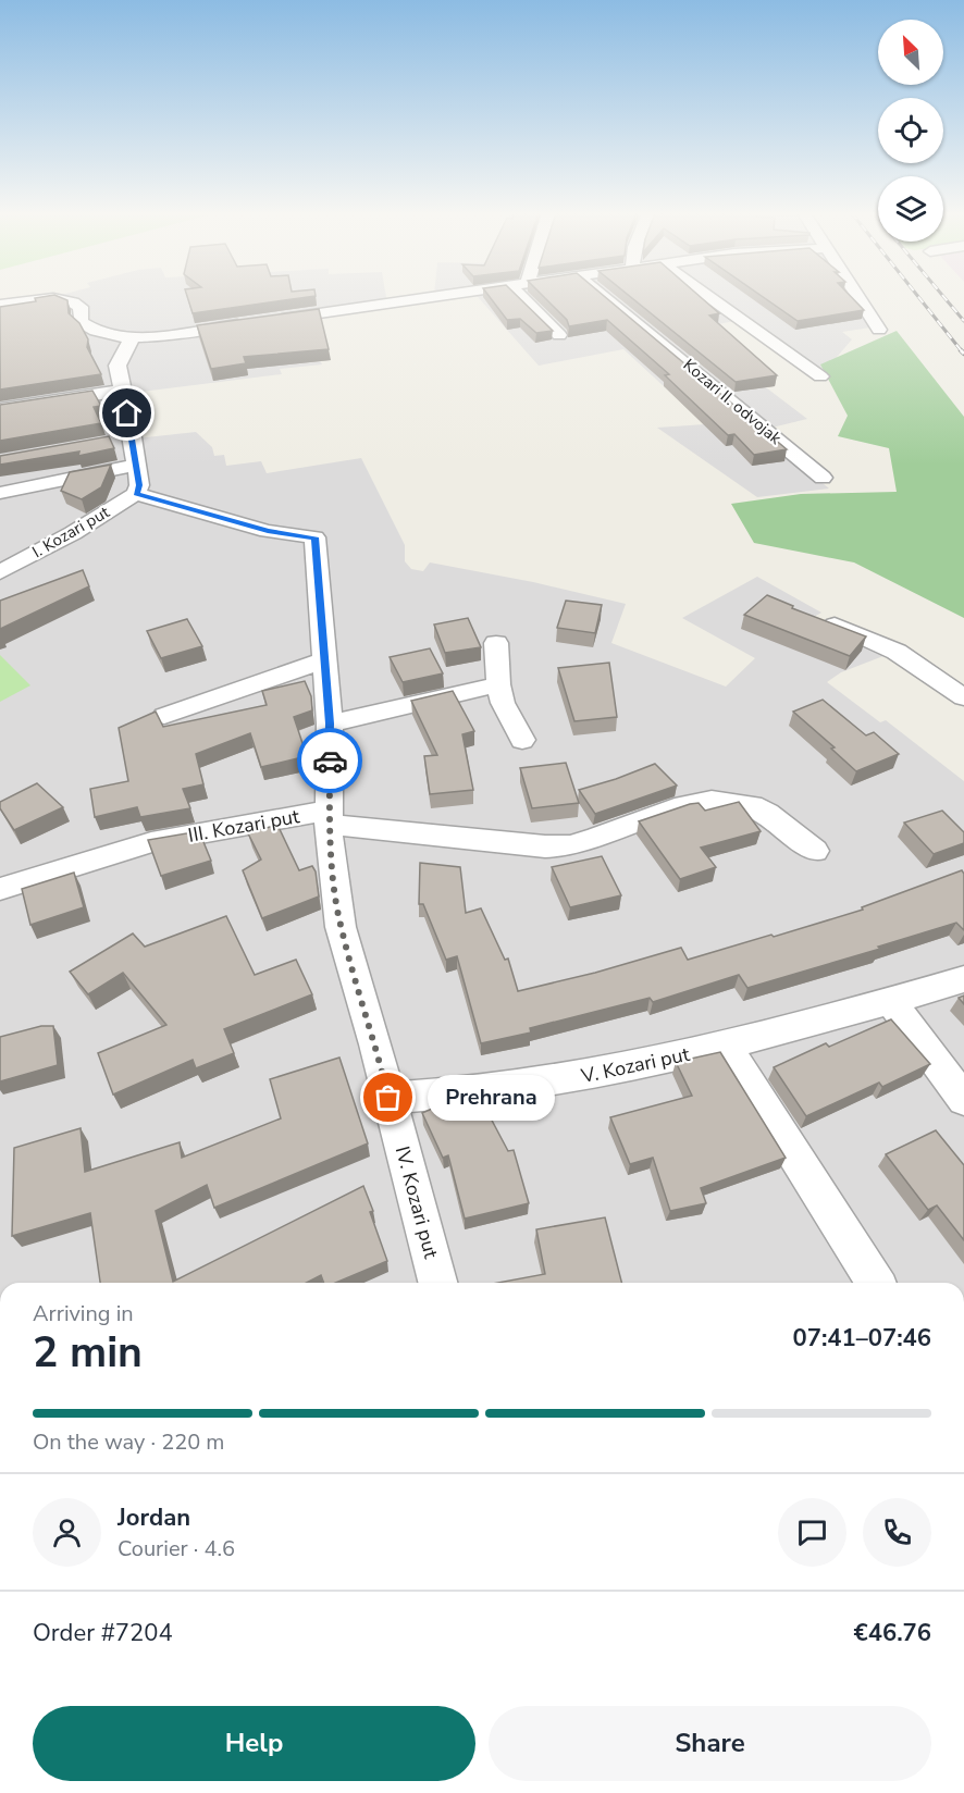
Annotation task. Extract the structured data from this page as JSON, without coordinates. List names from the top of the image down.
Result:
{
  "streets": {
    "street": [
      "Kozari II. odvojak",
      "I. Kozari put",
      "III. Kozari put",
      "V. Kozari put",
      "IV. Kozari put"
    ]
  },
  "crossings": [
    ["III. Kozari put", "IV. Kozari put"],
    ["V. Kozari put", "IV. Kozari put"]
  ],
  "places": ["Prehrana"],
  "north": "top left",
  "page": {
    "bubble": "Prehrana",
    "heading": ["2 min", "Arriving in", "07:41–07:46"],
    "panel": [
      "Jordan",
      "Courier · 4.6",
      "Order #7204",
      "€46.76"
    ],
    "bar": "On the way · 220 m",
    "buttons": ["Help", "Share"]
  }
}
